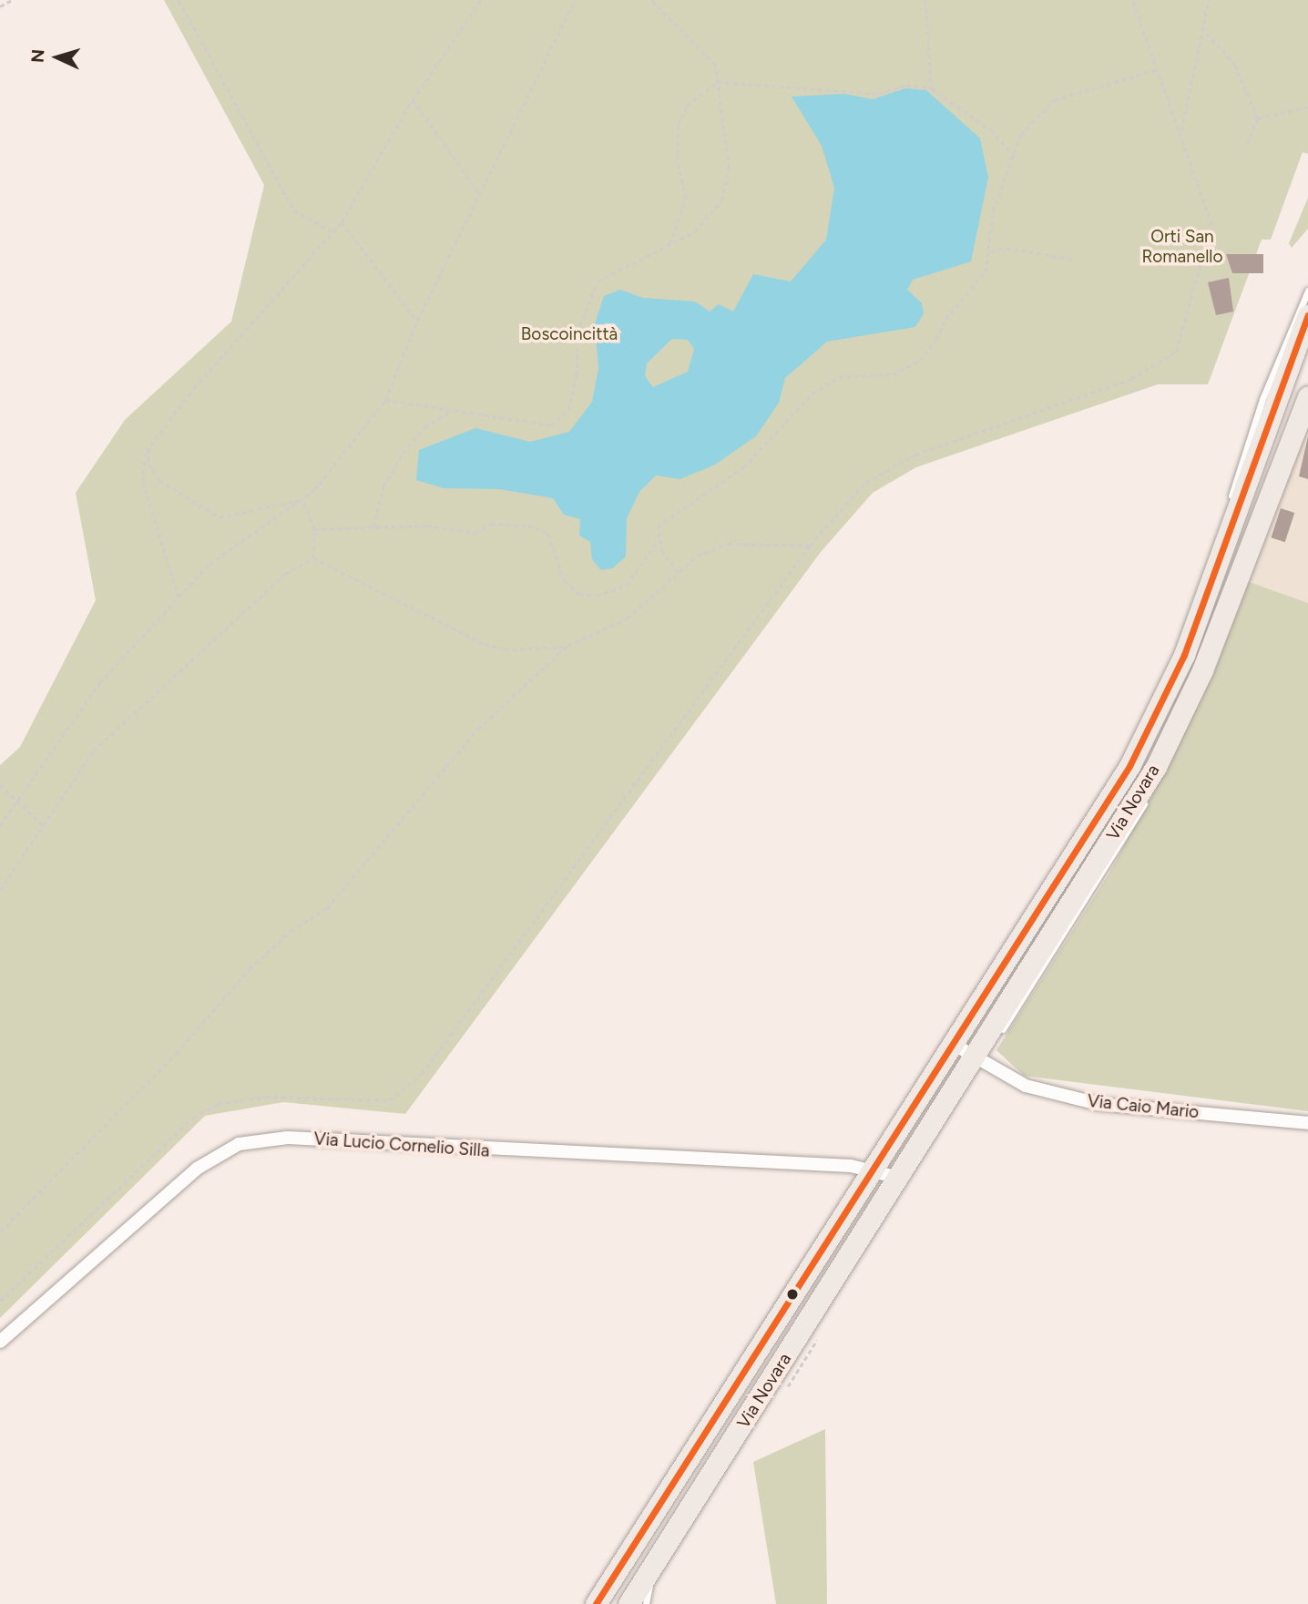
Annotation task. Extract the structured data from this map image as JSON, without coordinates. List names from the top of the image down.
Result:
{
  "streets": {
    "main road": ["Via Novara"],
    "street": ["Via Caio Mario", "Via Lucio Cornelio Silla"]
  },
  "crossings": [
    ["Via Novara", "Via Caio Mario"],
    ["Via Novara", "Via Lucio Cornelio Silla"]
  ],
  "parks": ["Orti San Romanello", "Boscoincittà"],
  "north": "left"
}
